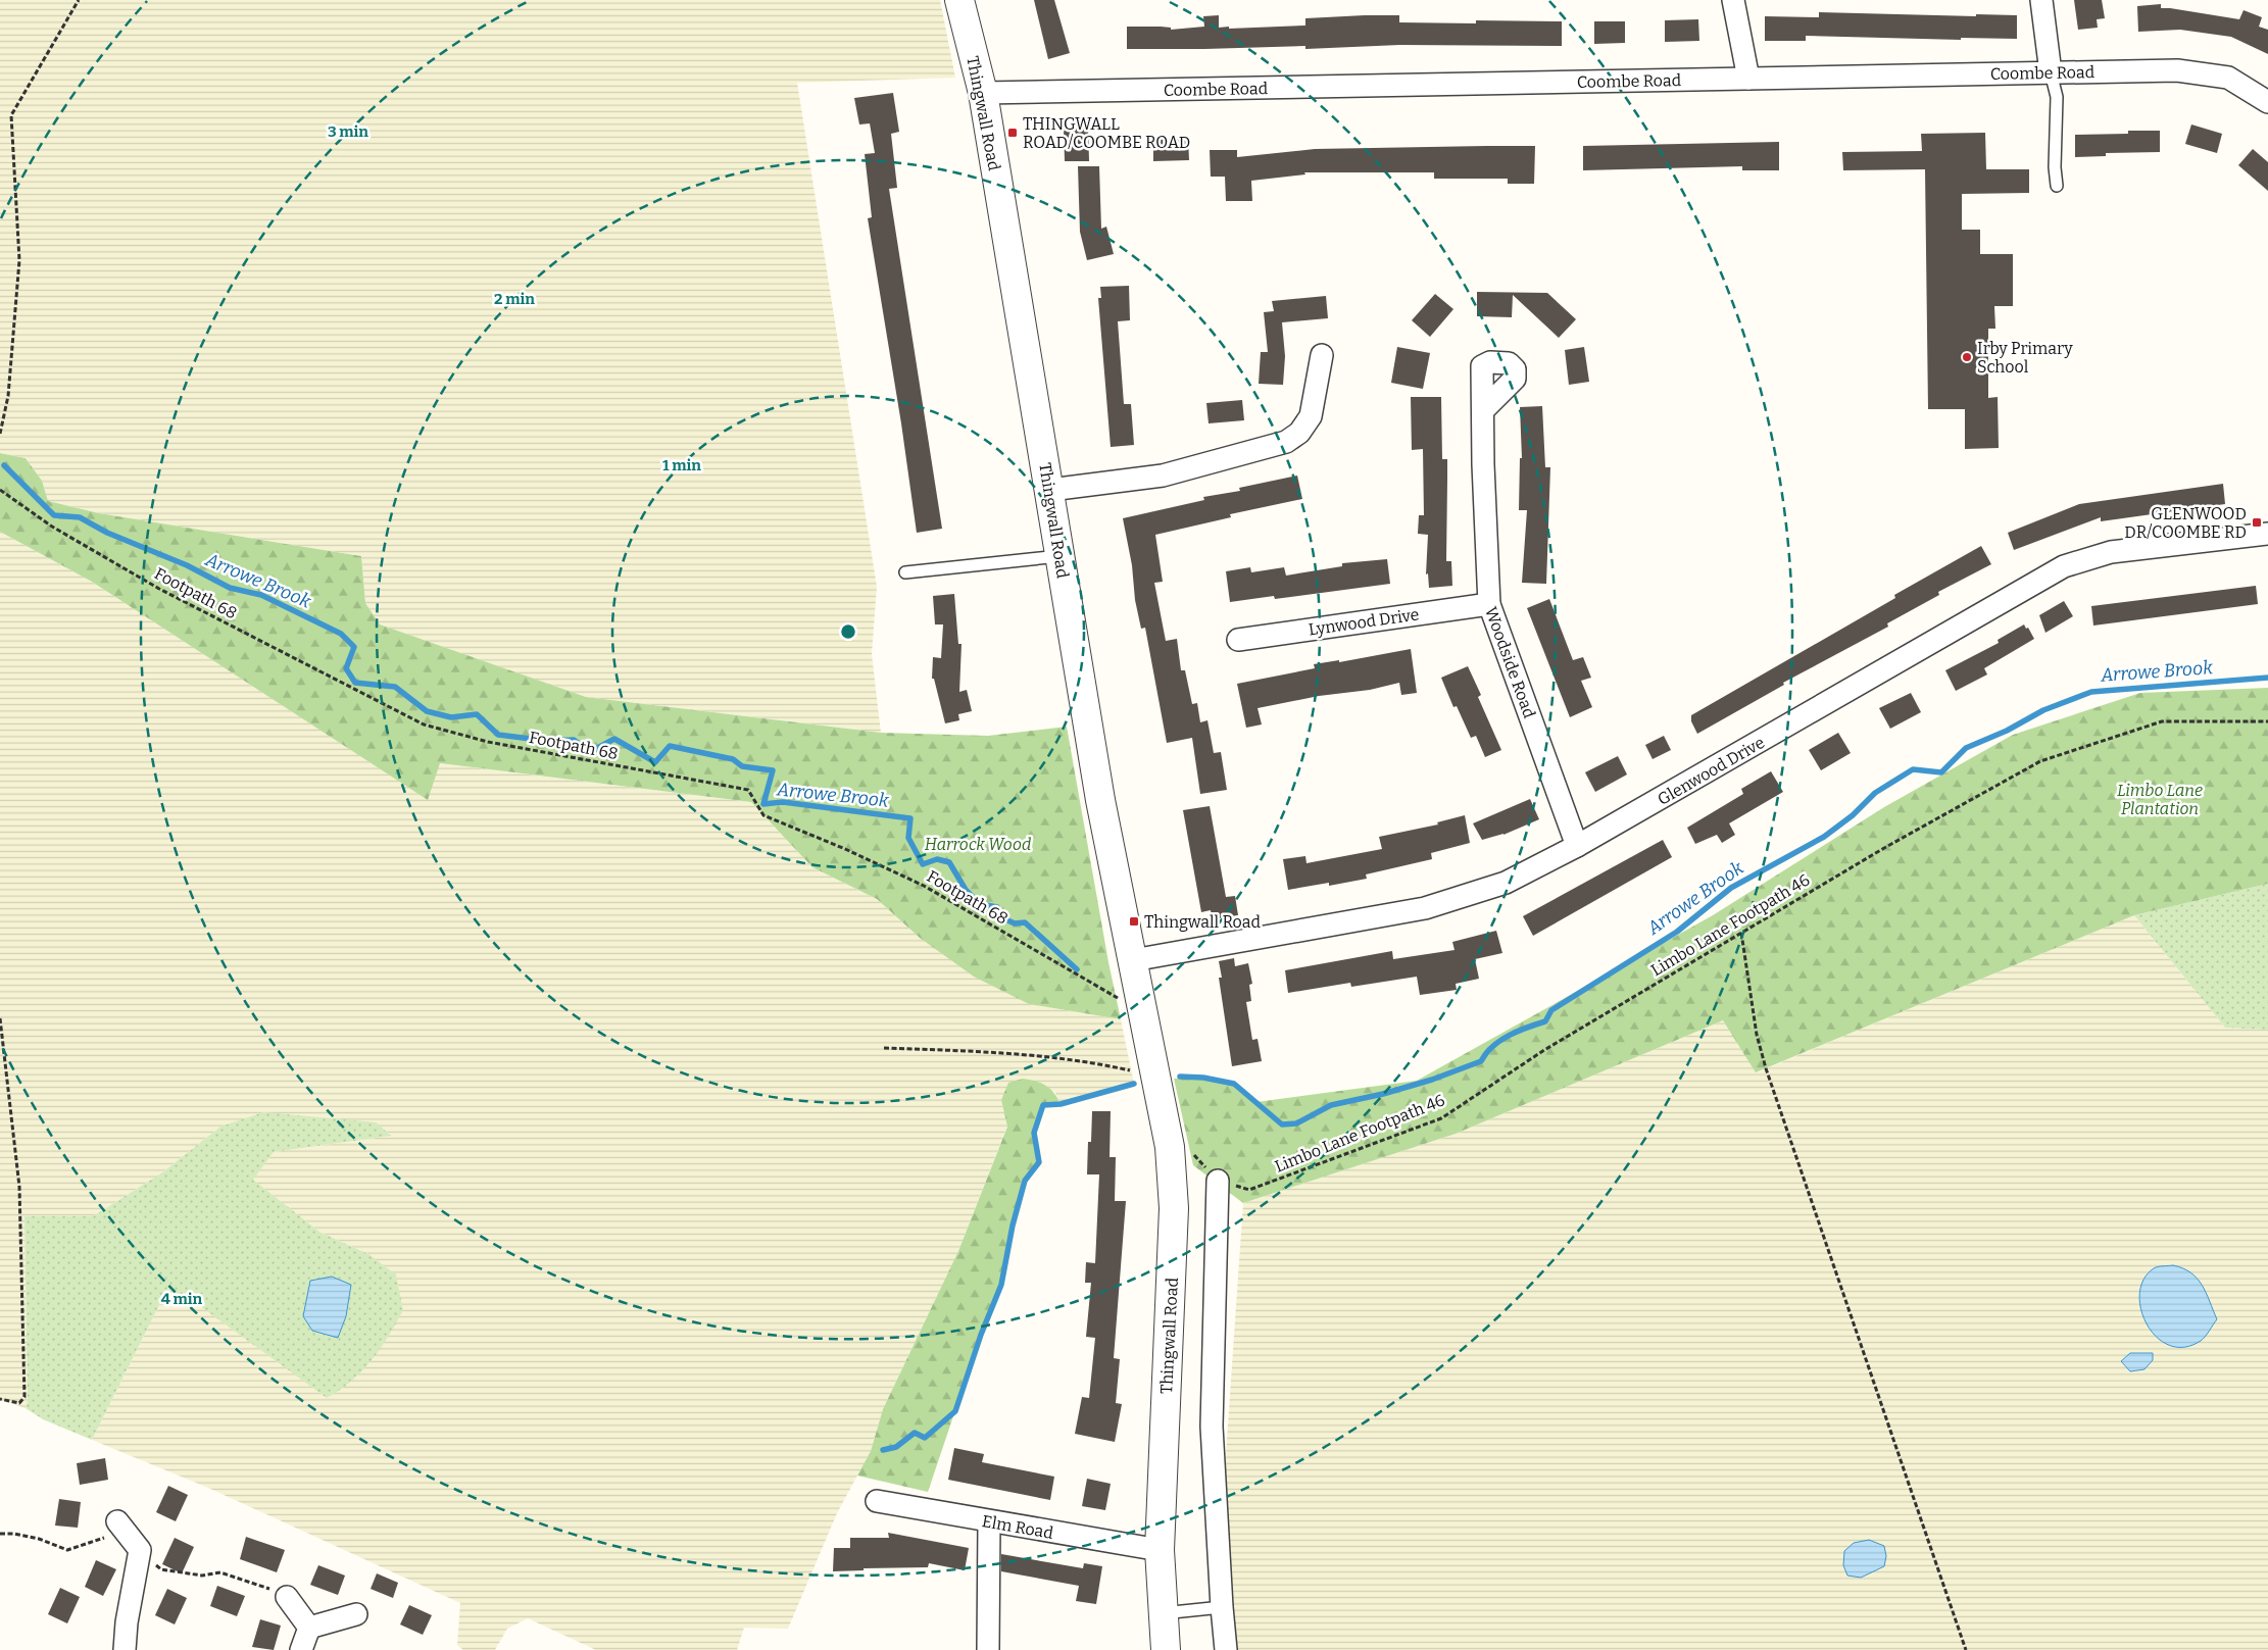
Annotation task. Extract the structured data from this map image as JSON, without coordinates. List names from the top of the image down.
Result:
{
  "streets": {
    "street": [
      "Coombe Road",
      "Thingwall Road",
      "Lynwood Drive",
      "Woodside Road",
      "Glenwood Drive",
      "Elm Road"
    ],
    "path": ["Footpath 68", "Limbo Lane Footpath 46"]
  },
  "crossings": [
    ["Coombe Road", "Thingwall Road"],
    ["Thingwall Road", "Footpath 68"],
    ["Thingwall Road", "Glenwood Drive"],
    ["Thingwall Road", "Elm Road"],
    ["Lynwood Drive", "Woodside Road"],
    ["Woodside Road", "Glenwood Drive"]
  ],
  "water": ["Arrowe Brook"],
  "parks": ["Limbo Lane Plantation", "Harrock Wood"],
  "places": {
    "transit": ["THINGWALL ROAD/COOMBE ROAD", "GLENWOOD DR/COOMBE RD", "Thingwall Road"],
    "other": ["Irby Primary School"]
  },
  "rings": [
    "3 min",
    "2 min",
    "1 min",
    "4 min"
  ]
}
